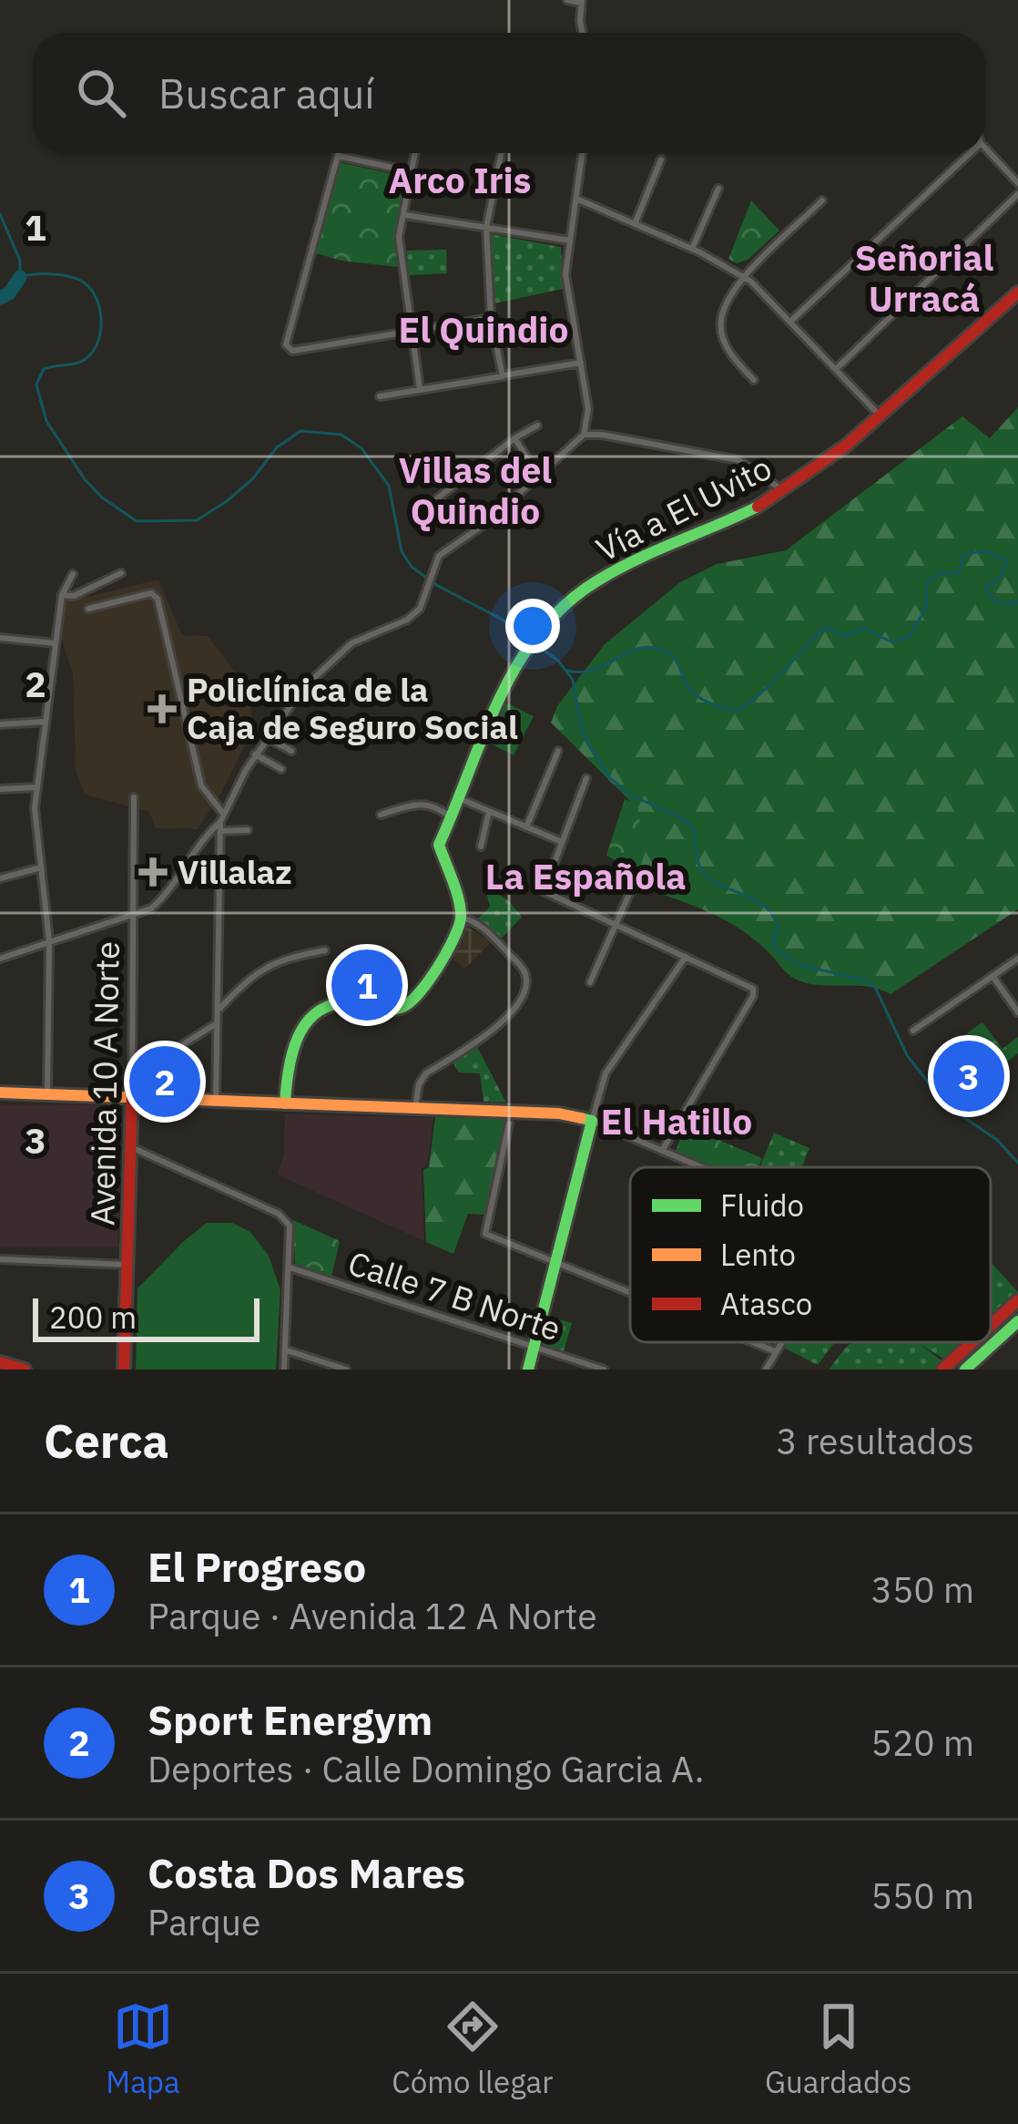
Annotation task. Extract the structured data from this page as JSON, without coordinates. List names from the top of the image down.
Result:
{
  "streets": {
    "main road": ["Vía a El Uvito", "Avenida 10 A Norte"],
    "street": ["Calle 7 B Norte"]
  },
  "districts": [
    "Arco Iris",
    "Señorial Urracá",
    "El Quindio",
    "Villas del Quindio",
    "La Española",
    "El Hatillo"
  ],
  "places": {
    "health": ["Policlínica de la Caja de Seguro Social", "Villalaz"]
  },
  "legend": ["Fluido", "Lento", "Atasco"],
  "scale_bar": "200 m",
  "page": {
    "search": "Buscar aquí",
    "pins": ["1", "3", "2"],
    "scale": "200 m",
    "heading": ["Cerca", "3 resultados"],
    "list": [
      {
        "mark": "1",
        "name": "El Progreso",
        "note": "Parque · Avenida 12 A Norte",
        "value": "350 m"
      },
      {
        "mark": "2",
        "name": "Sport Energym",
        "note": "Deportes · Calle Domingo Garcia A.",
        "value": "520 m"
      },
      {
        "mark": "3",
        "name": "Costa Dos Mares",
        "note": "Parque",
        "value": "550 m"
      }
    ],
    "nav": ["Mapa", "Cómo llegar", "Guardados"]
  },
  "grid": {
    "rows": ["1", "2", "3"]
  }
}
